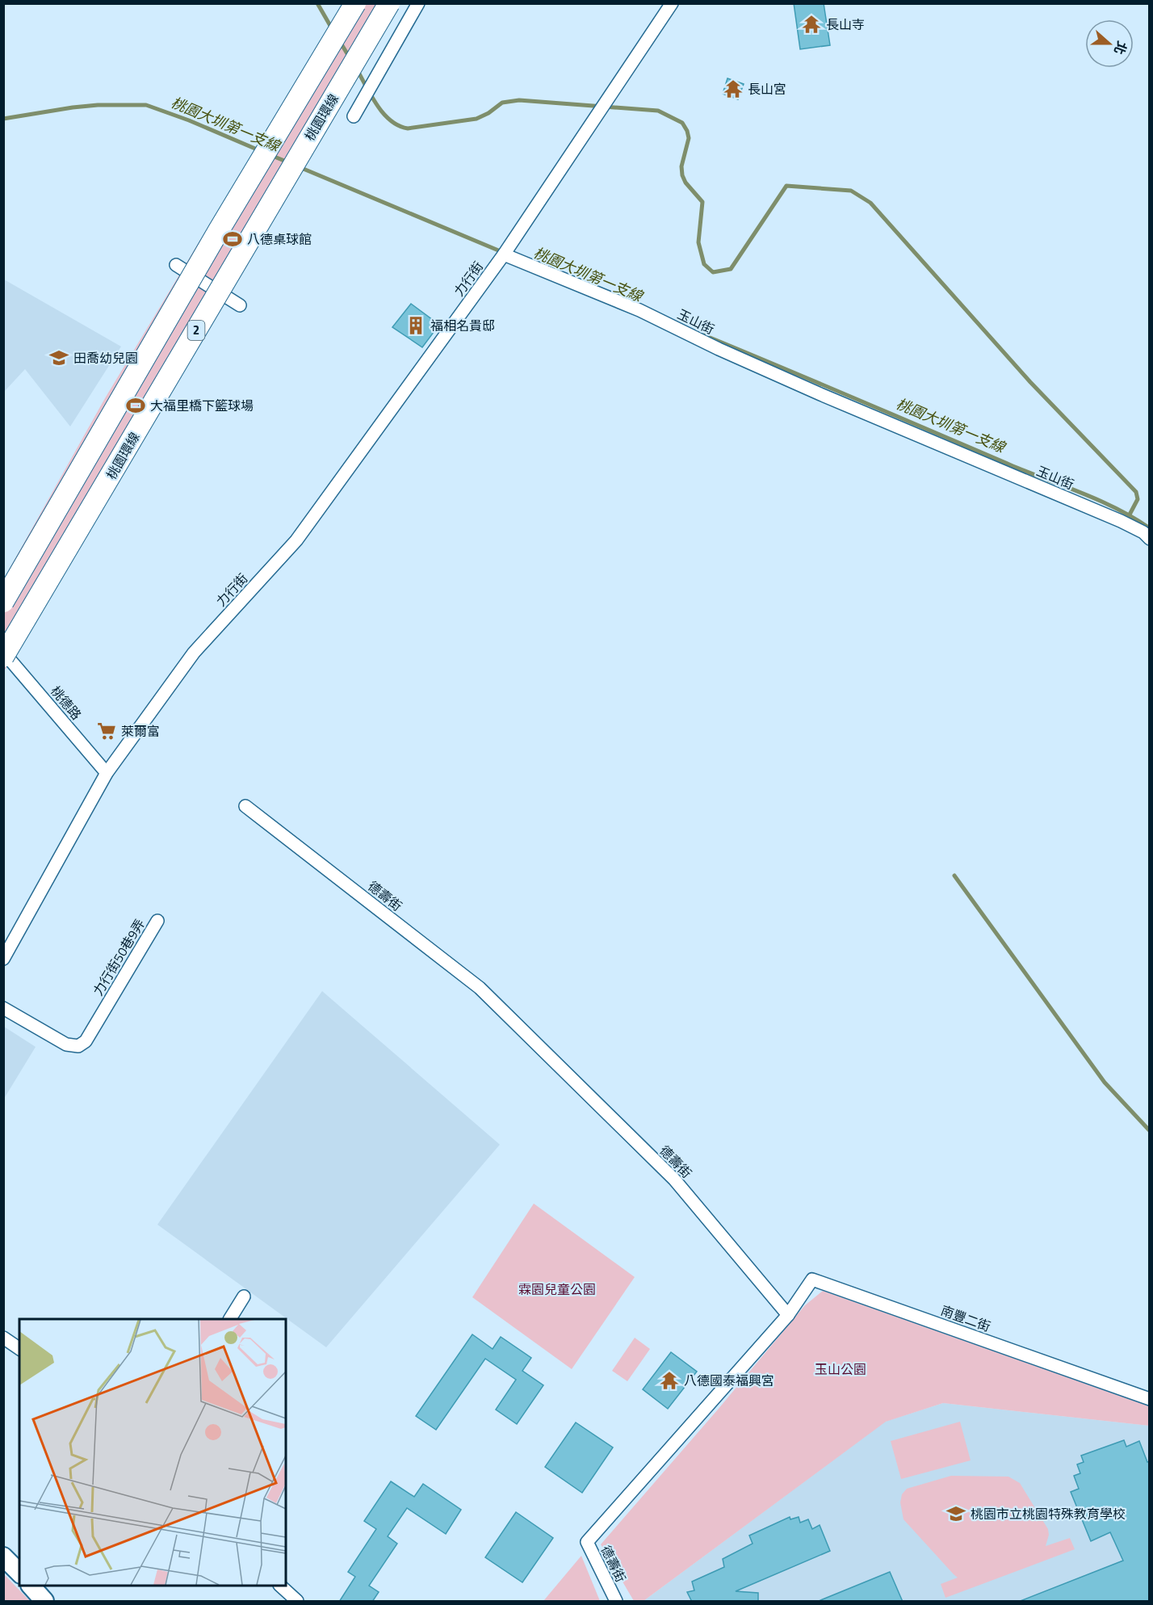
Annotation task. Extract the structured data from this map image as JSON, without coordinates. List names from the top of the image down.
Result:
{
  "streets": {
    "highway": ["桃園環線", "2"],
    "street": [
      "力行街",
      "玉山街",
      "桃德路",
      "德壽街",
      "力行街50巷9弄",
      "南豐二街"
    ]
  },
  "crossings": [
    ["力行街", "玉山街"],
    ["力行街", "桃德路"],
    ["德壽街", "南豐二街"]
  ],
  "water": ["桃園大圳第一支線"],
  "parks": ["霖園兒童公園", "玉山公園"],
  "places": {
    "temple": ["長山寺", "長山宮", "八德國泰福興宮"],
    "sports": ["八德桌球館", "大福里橋下籃球場"],
    "building": ["福相名貴邸"],
    "school or university": ["田喬幼兒園", "桃園市立桃園特殊教育學校"],
    "supermarket": ["萊爾富"]
  },
  "north": "right"
}
